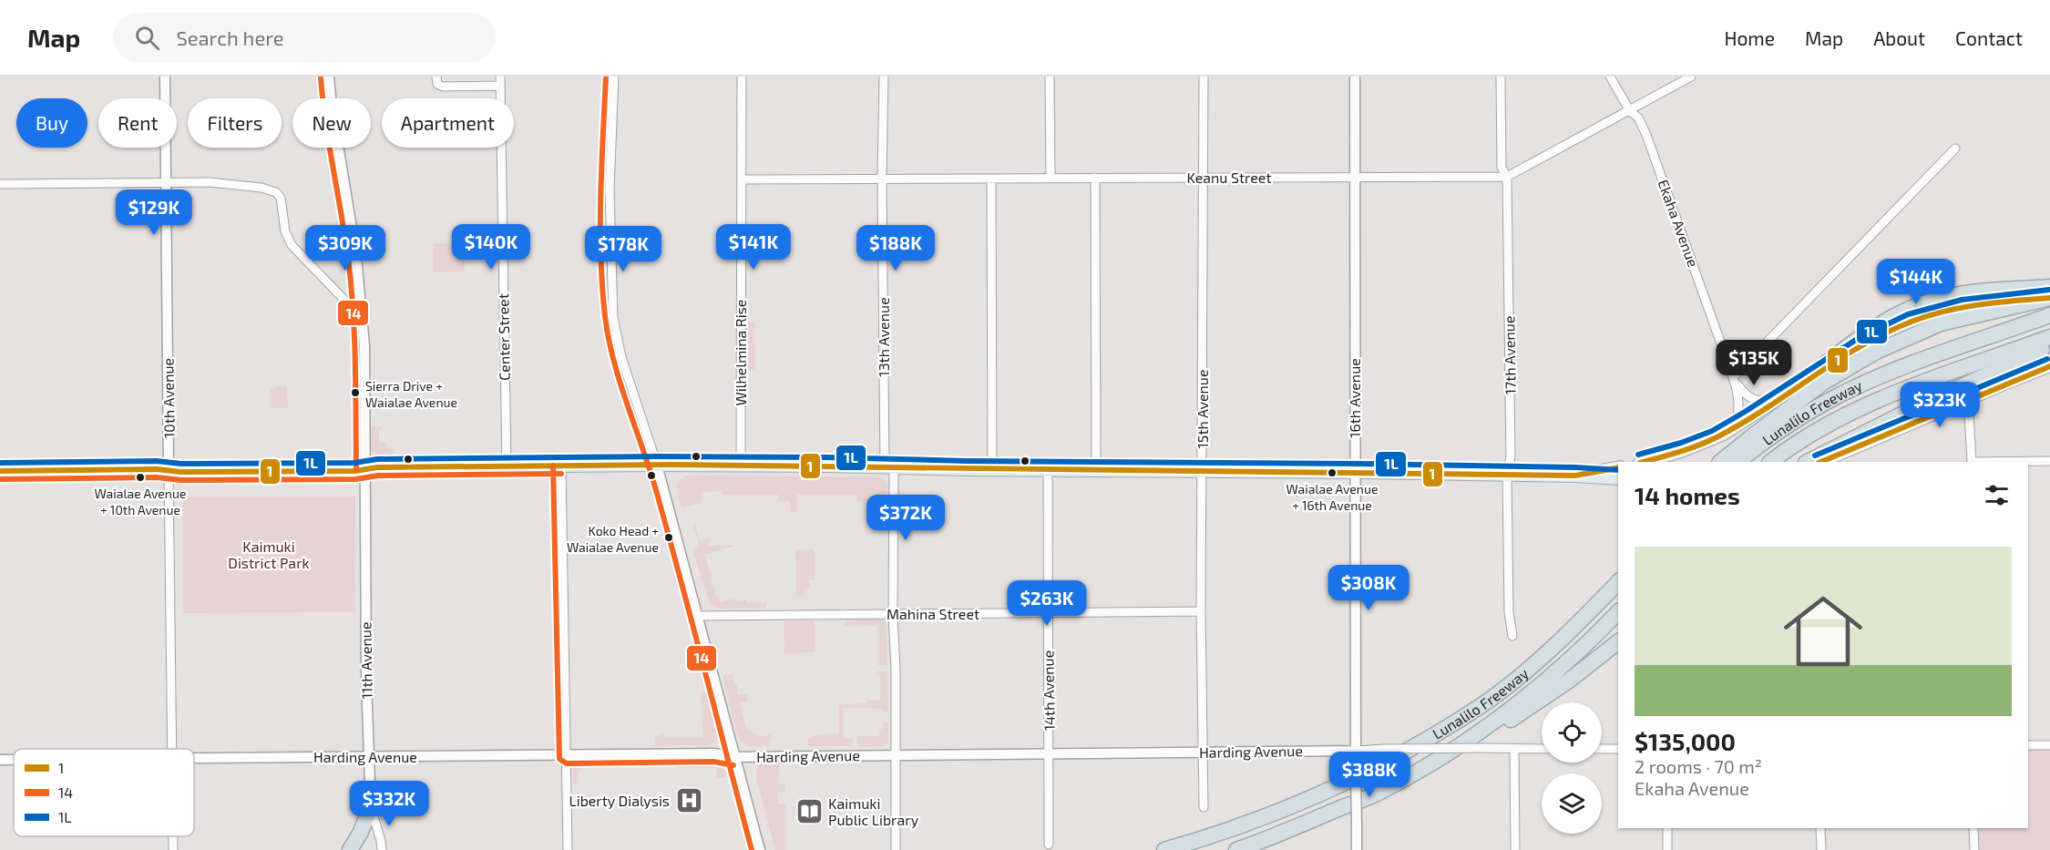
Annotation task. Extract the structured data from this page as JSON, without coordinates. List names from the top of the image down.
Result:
{
  "streets": {
    "highway": ["Lunalilo Freeway"],
    "street": [
      "Keanu Street",
      "Ekaha Avenue",
      "Center Street",
      "13th Avenue",
      "Wilhelmina Rise",
      "17th Avenue",
      "10th Avenue",
      "16th Avenue",
      "15th Avenue",
      "Mahina Street",
      "11th Avenue",
      "14th Avenue",
      "Harding Avenue"
    ]
  },
  "crossings": [
    ["Keanu Street", "Ekaha Avenue"],
    ["Keanu Street", "13th Avenue"],
    ["Keanu Street", "Wilhelmina Rise"],
    ["Keanu Street", "17th Avenue"],
    ["Keanu Street", "16th Avenue"],
    ["Keanu Street", "15th Avenue"],
    ["13th Avenue", "Mahina Street"],
    ["13th Avenue", "Harding Avenue"],
    ["16th Avenue", "Harding Avenue"],
    ["15th Avenue", "Mahina Street"],
    ["15th Avenue", "Harding Avenue"],
    ["Mahina Street", "14th Avenue"],
    ["11th Avenue", "Harding Avenue"],
    ["14th Avenue", "Harding Avenue"]
  ],
  "parks": ["Kaimuki District Park"],
  "places": {
    "other": [
      "Sierra Drive + Waialae Avenue",
      "Waialae Avenue + 16th Avenue",
      "Waialae Avenue + 10th Avenue",
      "Koko Head + Waialae Avenue"
    ],
    "hospital": ["Liberty Dialysis"],
    "library": ["Kaimuki Public Library"]
  },
  "lines": ["transit line 14", "transit line 1L", "transit line 1"],
  "legend": ["1", "14", "1L"],
  "page": {
    "header": "Map",
    "search": "Search here",
    "nav": [
      "Home",
      "Map",
      "About",
      "Contact"
    ],
    "chip": [
      "Buy",
      "Rent",
      "Filters",
      "New",
      "Apartment"
    ],
    "price": [
      "$129K",
      "$140K",
      "$141K",
      "$309K",
      "$188K",
      "$178K",
      "$144K",
      "$135K",
      "$323K",
      "$372K",
      "$308K",
      "$263K",
      "$388K",
      "$332K"
    ],
    "heading": "14 homes",
    "list": [
      {
        "name": "$135,000",
        "note": "2 rooms · 70 m² · Ekaha Avenue"
      }
    ]
  }
}
